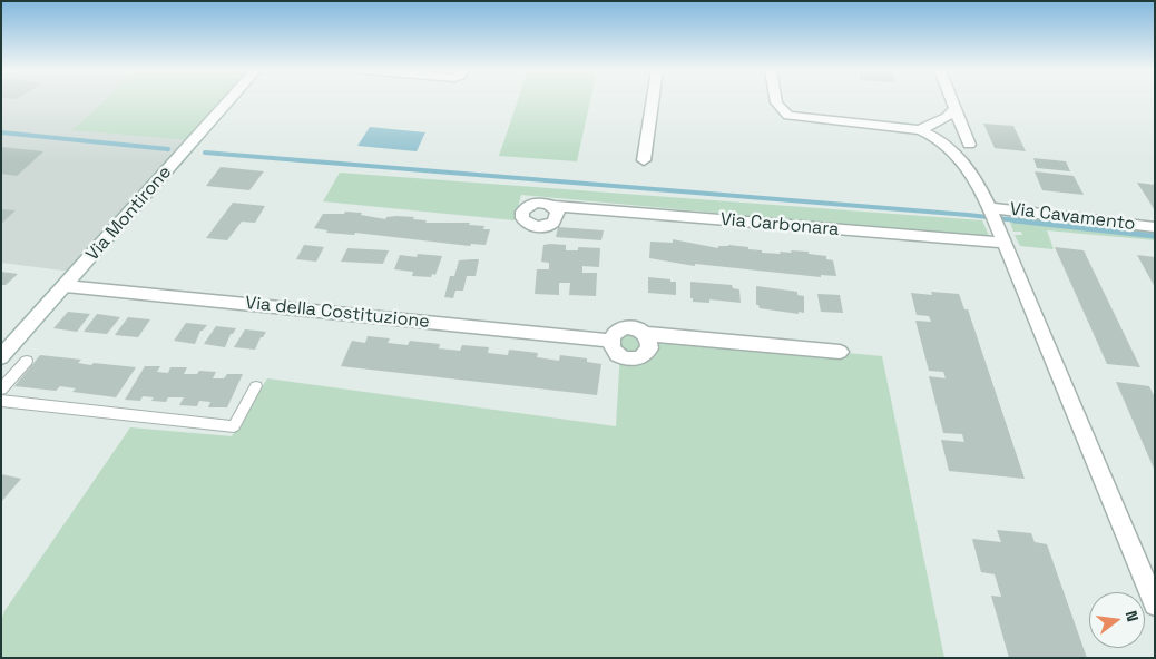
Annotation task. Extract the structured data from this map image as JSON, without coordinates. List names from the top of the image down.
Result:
{
  "streets": {
    "street": [
      "Via Montirone",
      "Via Cavamento",
      "Via Carbonara",
      "Via della Costituzione"
    ]
  },
  "crossings": [
    ["Via Montirone", "Via della Costituzione"]
  ],
  "north": "right"
}
